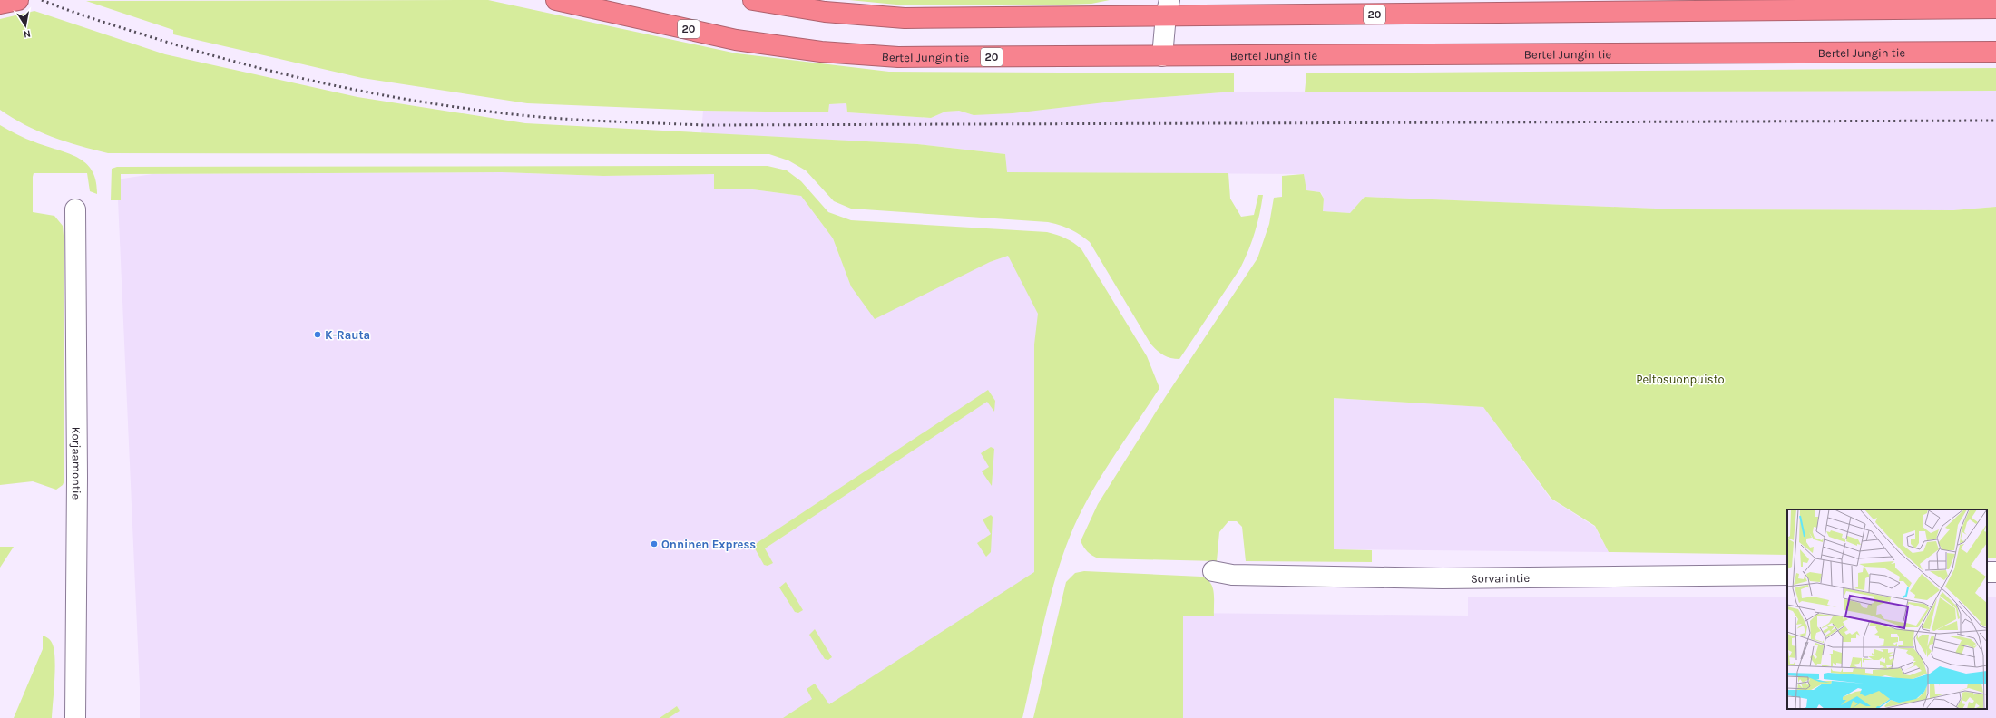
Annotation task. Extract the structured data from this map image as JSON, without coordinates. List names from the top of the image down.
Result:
{
  "streets": {
    "highway": ["20", "Bertel Jungin tie"],
    "street": ["Korjaamontie", "Sorvarintie"]
  },
  "parks": ["Peltosuonpuisto"],
  "places": ["K-Rauta", "Onninen Express"],
  "north": "bottom"
}
